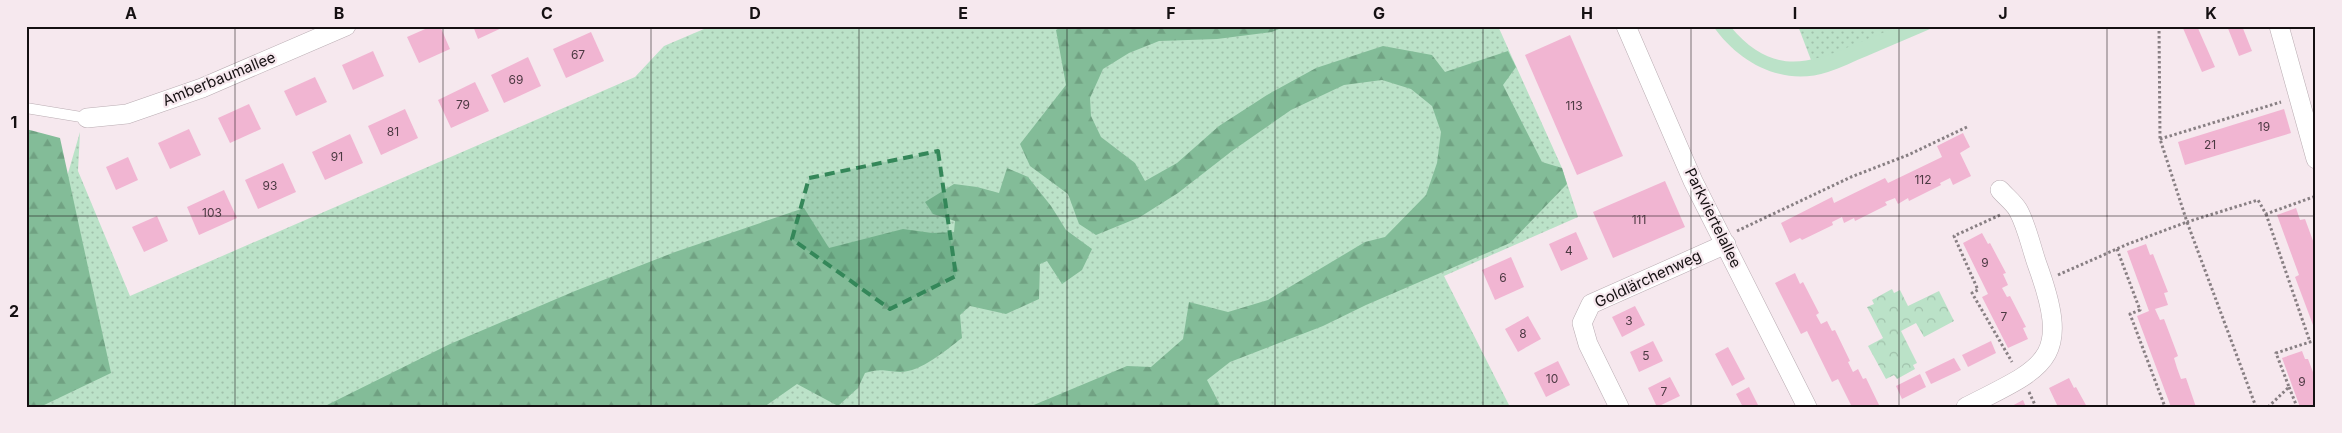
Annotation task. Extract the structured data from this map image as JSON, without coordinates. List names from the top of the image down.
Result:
{
  "streets": {
    "street": ["Amberbaumallee", "Parkviertelallee", "Goldlärchenweg"]
  },
  "crossings": [
    ["Parkviertelallee", "Goldlärchenweg"]
  ],
  "house_numbers": [
    "67",
    "69",
    "79",
    "113",
    "19",
    "81",
    "21",
    "91",
    "112",
    "93",
    "103",
    "111",
    "4",
    "9",
    "6",
    "7",
    "3",
    "8",
    "5",
    "10",
    "9",
    "7"
  ],
  "grid": {
    "columns": [
      "A",
      "B",
      "C",
      "D",
      "E",
      "F",
      "G",
      "H",
      "I",
      "J",
      "K"
    ],
    "rows": ["1", "2"]
  }
}
